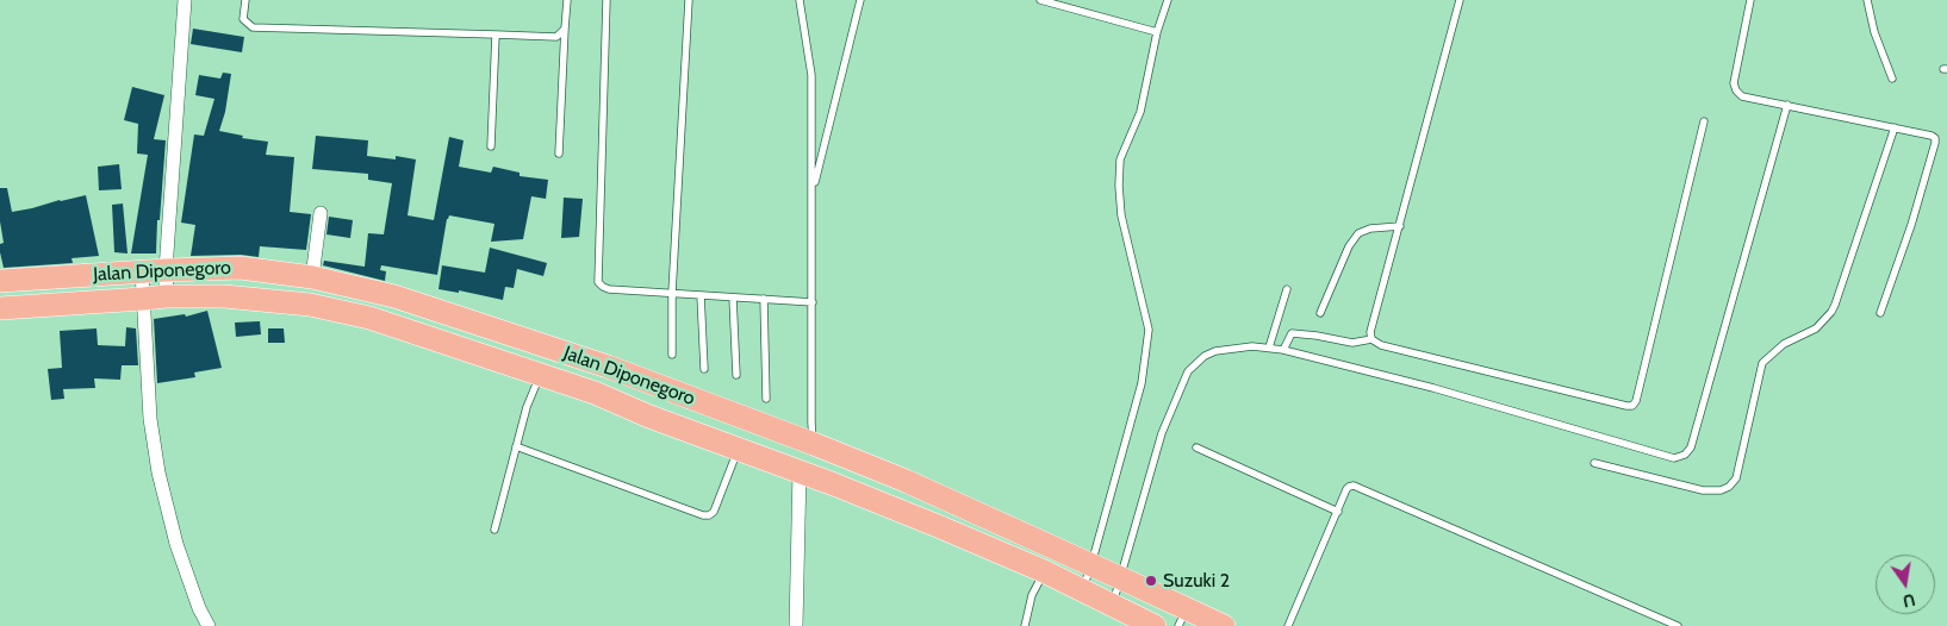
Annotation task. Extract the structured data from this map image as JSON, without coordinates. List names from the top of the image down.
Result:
{
  "streets": {
    "highway": ["Jalan Diponegoro"]
  },
  "places": ["Suzuki 2"],
  "north": "bottom"
}
